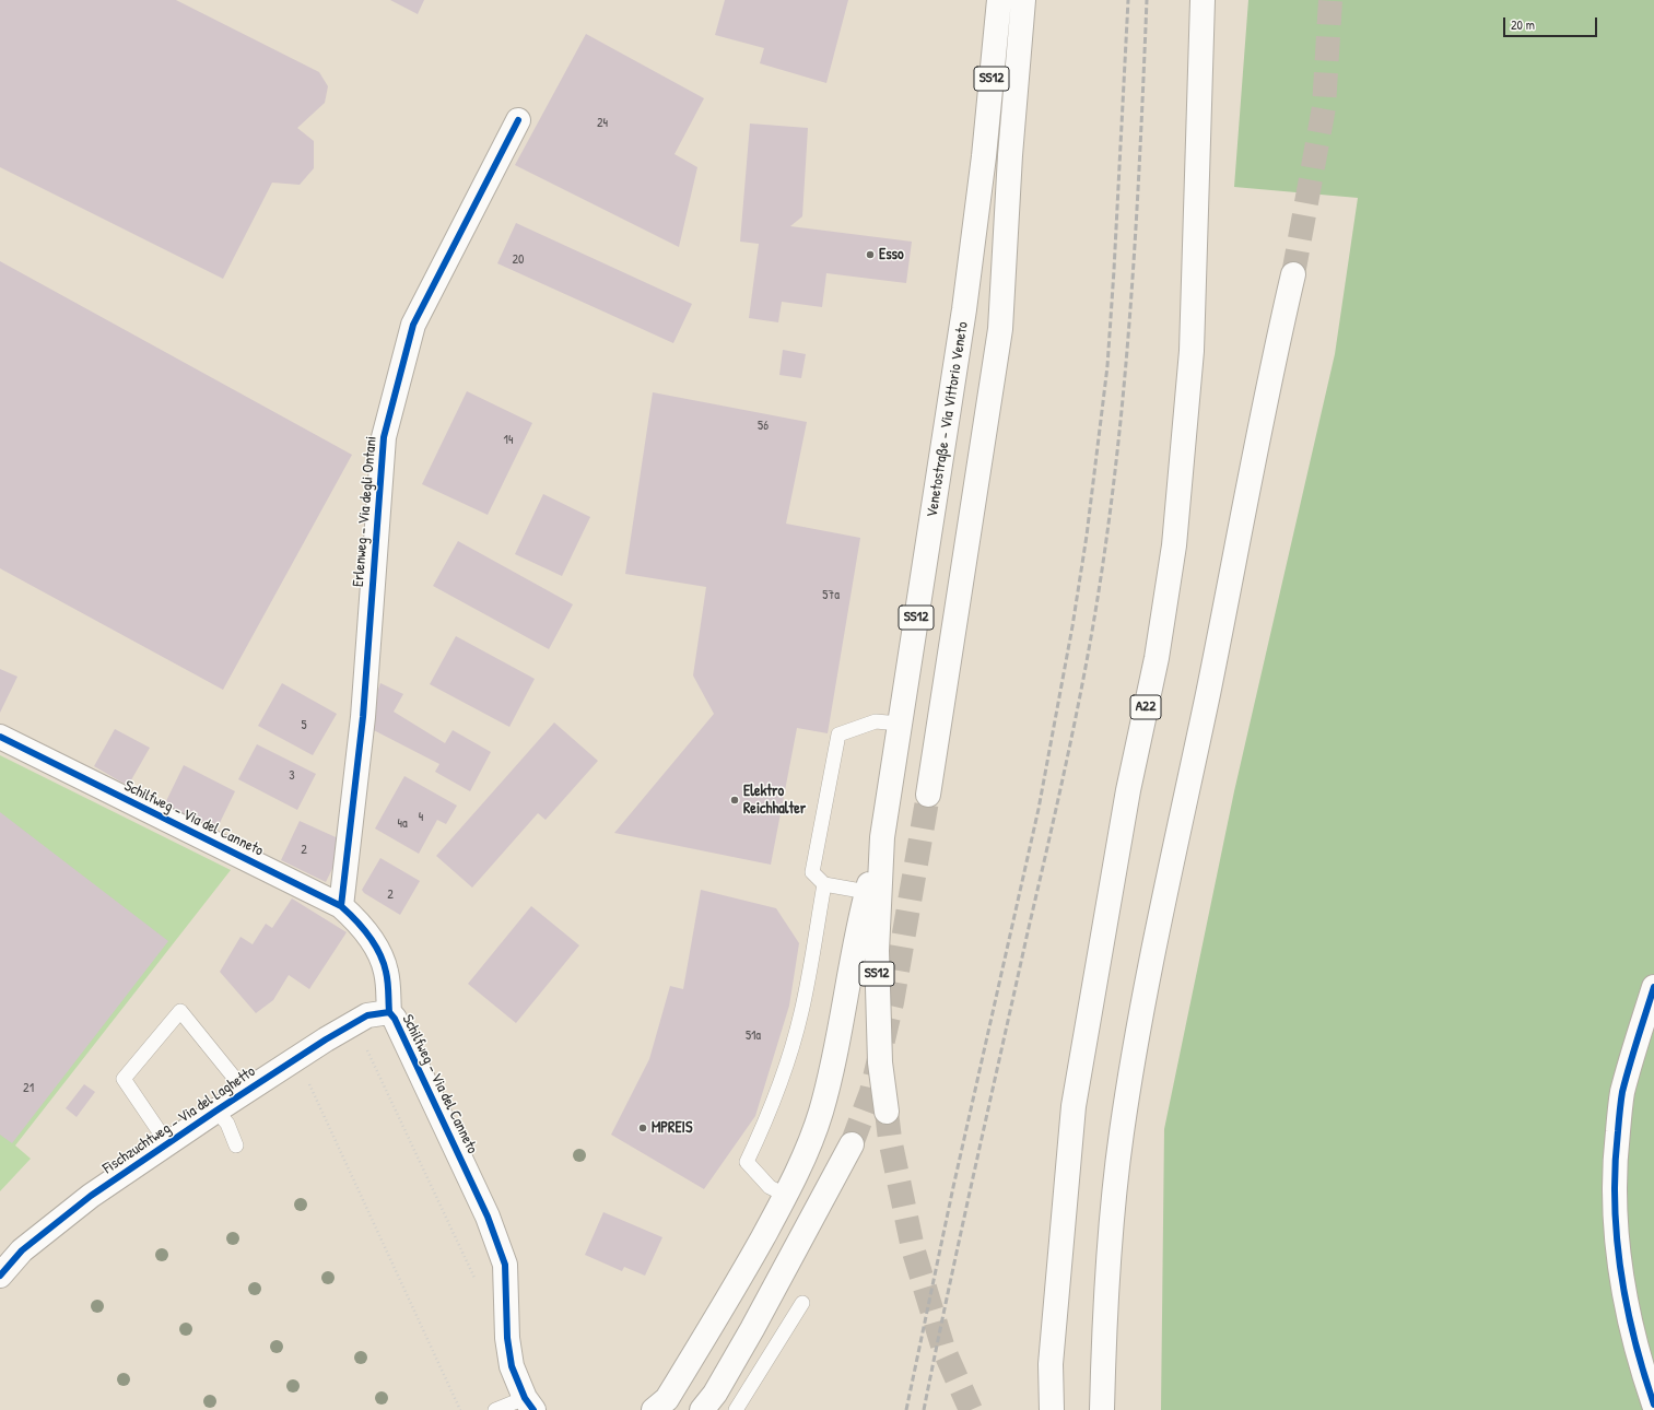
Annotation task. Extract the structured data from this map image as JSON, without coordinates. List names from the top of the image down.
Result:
{
  "streets": {
    "main road": [
      "SS12",
      "Venetostraße - Via Vittorio Veneto",
      "Erlenweg - Via degli Ontani",
      "A22",
      "Schilfweg - Via del Canneto",
      "Fischzuchtweg - Via del Laghetto"
    ]
  },
  "crossings": [
    ["SS12", "Venetostraße - Via Vittorio Veneto"],
    ["Erlenweg - Via degli Ontani", "Schilfweg - Via del Canneto"],
    ["Schilfweg - Via del Canneto", "Fischzuchtweg - Via del Laghetto"]
  ],
  "places": ["Esso", "Elektro Reichhalter", "MPREIS"],
  "house_numbers": [
    "24",
    "20",
    "56",
    "14",
    "57a",
    "5",
    "3",
    "4",
    "4a",
    "2",
    "2",
    "51a",
    "21"
  ],
  "scale_bar": "20 m"
}
